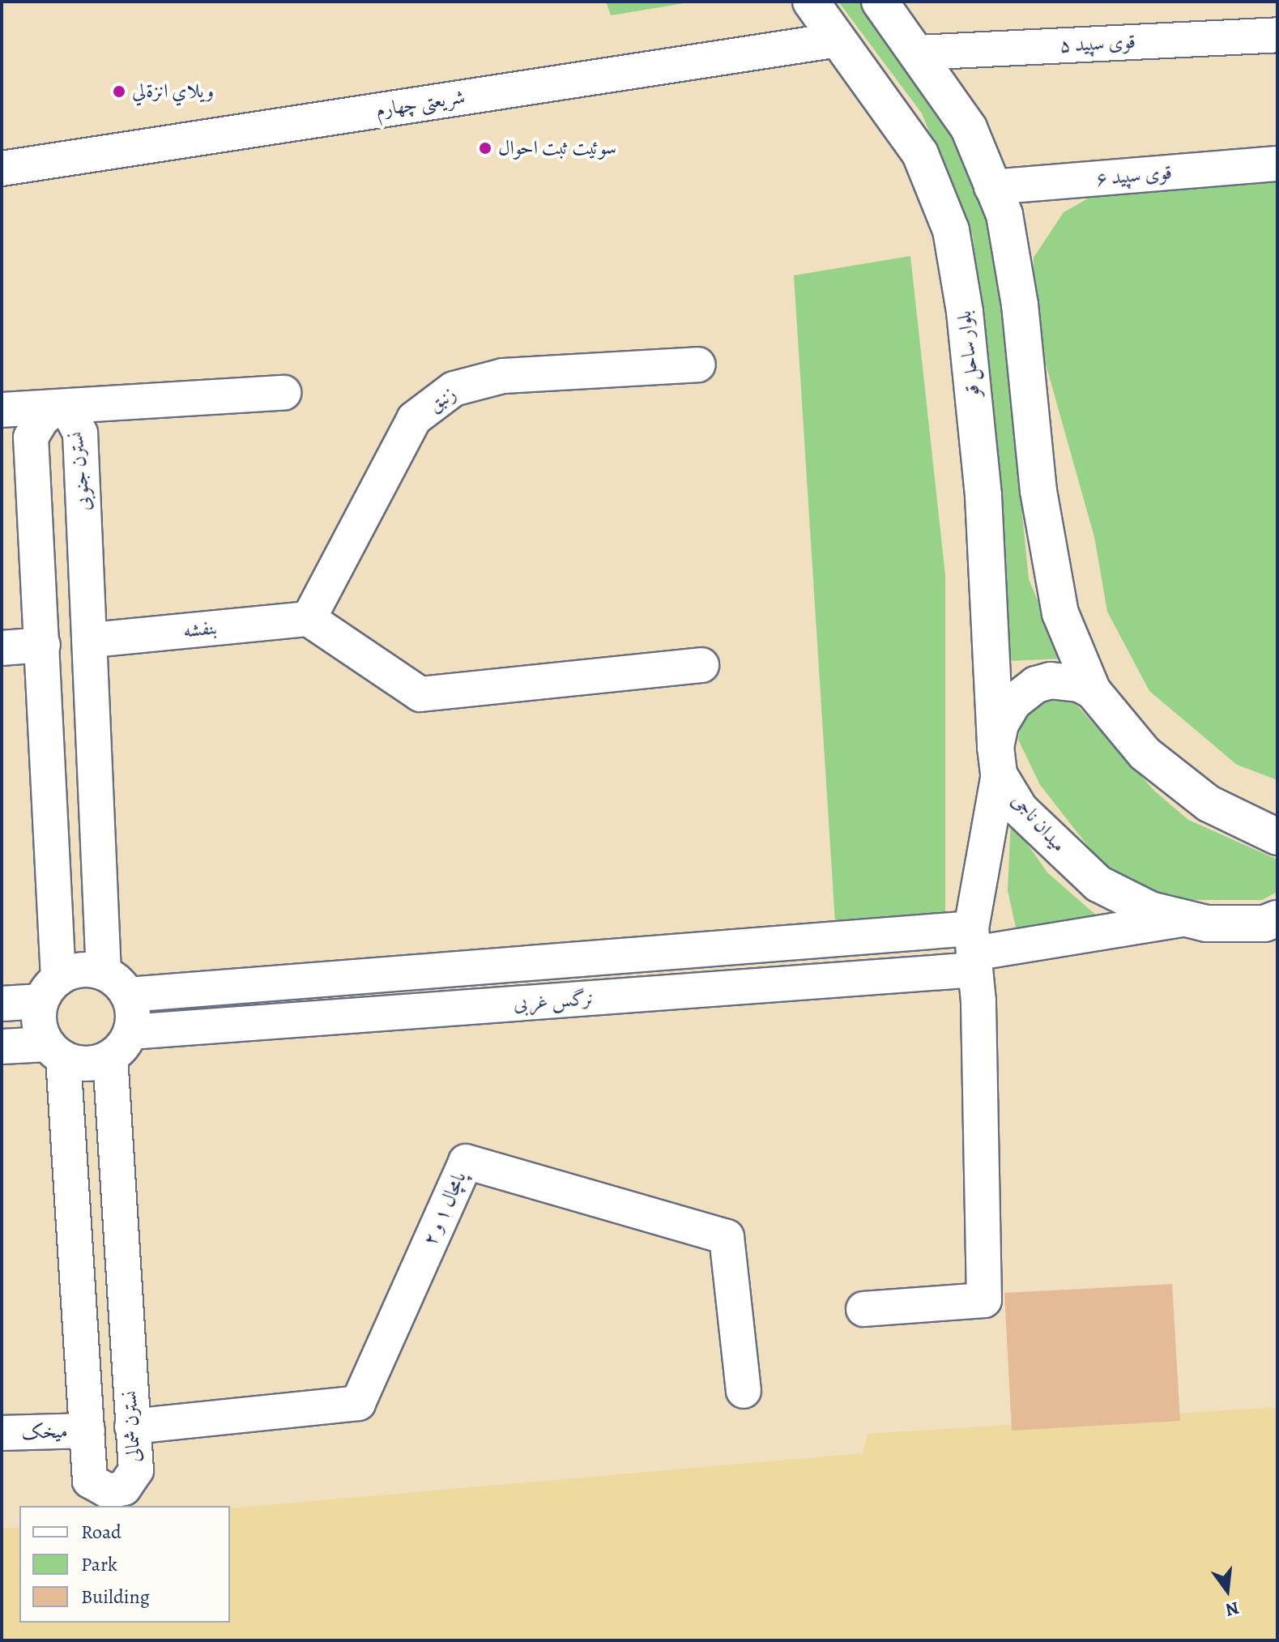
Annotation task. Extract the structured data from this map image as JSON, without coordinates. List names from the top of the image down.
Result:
{
  "streets": {
    "main road": ["بلوار ساحل قو", "میدان ناجی"],
    "street": [
      "قوی سپید ۵",
      "شریعتی چهارم",
      "قوی سپید ۶",
      "زنبق",
      "نسترن جنوبی",
      "بنفشه",
      "نرگس غربی",
      "پامچال ۱ و ۲",
      "نسترن شمالی",
      "میخک"
    ]
  },
  "crossings": [
    ["شریعتی چهارم", "بلوار ساحل قو"],
    ["بلوار ساحل قو", "میدان ناجی"],
    ["زنبق", "بنفشه"],
    ["نسترن جنوبی", "بنفشه"],
    ["نسترن جنوبی", "نرگس غربی"],
    ["نسترن جنوبی", "نسترن شمالی"],
    ["نرگس غربی", "نسترن شمالی"],
    ["پامچال ۱ و ۲", "نسترن شمالی"],
    ["نسترن شمالی", "میخک"]
  ],
  "places": ["ويلاي انزةلي", "سوئیت ثبت احوال"],
  "legend": ["Road", "Park", "Building"],
  "north": "bottom"
}
